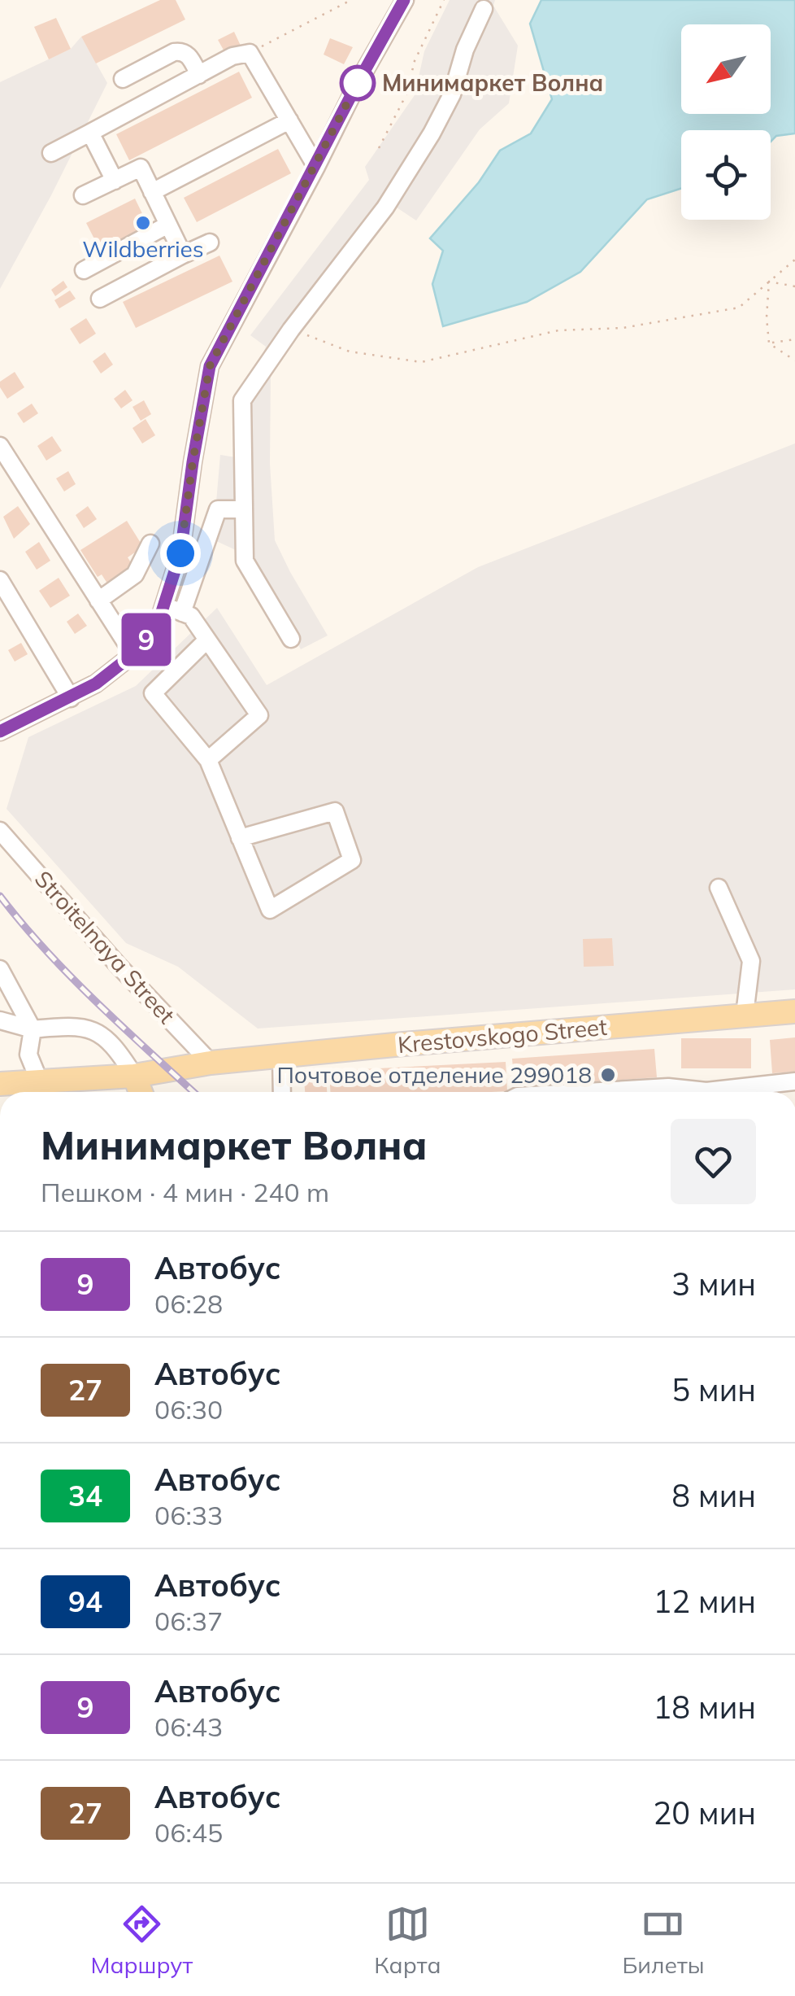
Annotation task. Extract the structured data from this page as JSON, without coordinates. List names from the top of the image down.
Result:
{
  "streets": {
    "main road": ["Krestovskogo Street"],
    "street": ["Stroitelnaya Street"]
  },
  "crossings": [
    ["Stroitelnaya Street", "Krestovskogo Street"]
  ],
  "places": ["Минимаркет Волна", "Wildberries", "Почтовое отделение 299018"],
  "lines": ["bus line 9"],
  "north": "bottom left",
  "page": {
    "on_map": "9",
    "heading": ["Минимаркет Волна", "Пешком · 4 мин · 240 m"],
    "list": [
      {
        "mark": "9",
        "name": "Автобус",
        "note": "06:28",
        "value": "3 мин"
      },
      {
        "mark": "27",
        "name": "Автобус",
        "note": "06:30",
        "value": "5 мин"
      },
      {
        "mark": "34",
        "name": "Автобус",
        "note": "06:33",
        "value": "8 мин"
      },
      {
        "mark": "94",
        "name": "Автобус",
        "note": "06:37",
        "value": "12 мин"
      },
      {
        "mark": "9",
        "name": "Автобус",
        "note": "06:43",
        "value": "18 мин"
      },
      {
        "mark": "27",
        "name": "Автобус",
        "note": "06:45",
        "value": "20 мин"
      }
    ],
    "tabs": ["Маршрут", "Карта", "Билеты"]
  }
}
